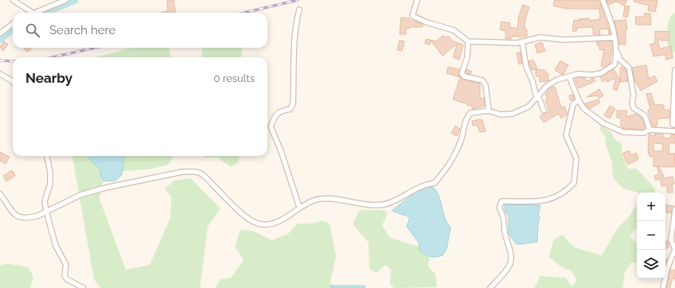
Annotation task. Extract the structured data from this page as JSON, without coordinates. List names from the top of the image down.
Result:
{
  "page": {
    "search": "Search here",
    "heading": ["Nearby", "0 results"],
    "map_buttons": ["+", "−"]
  }
}
